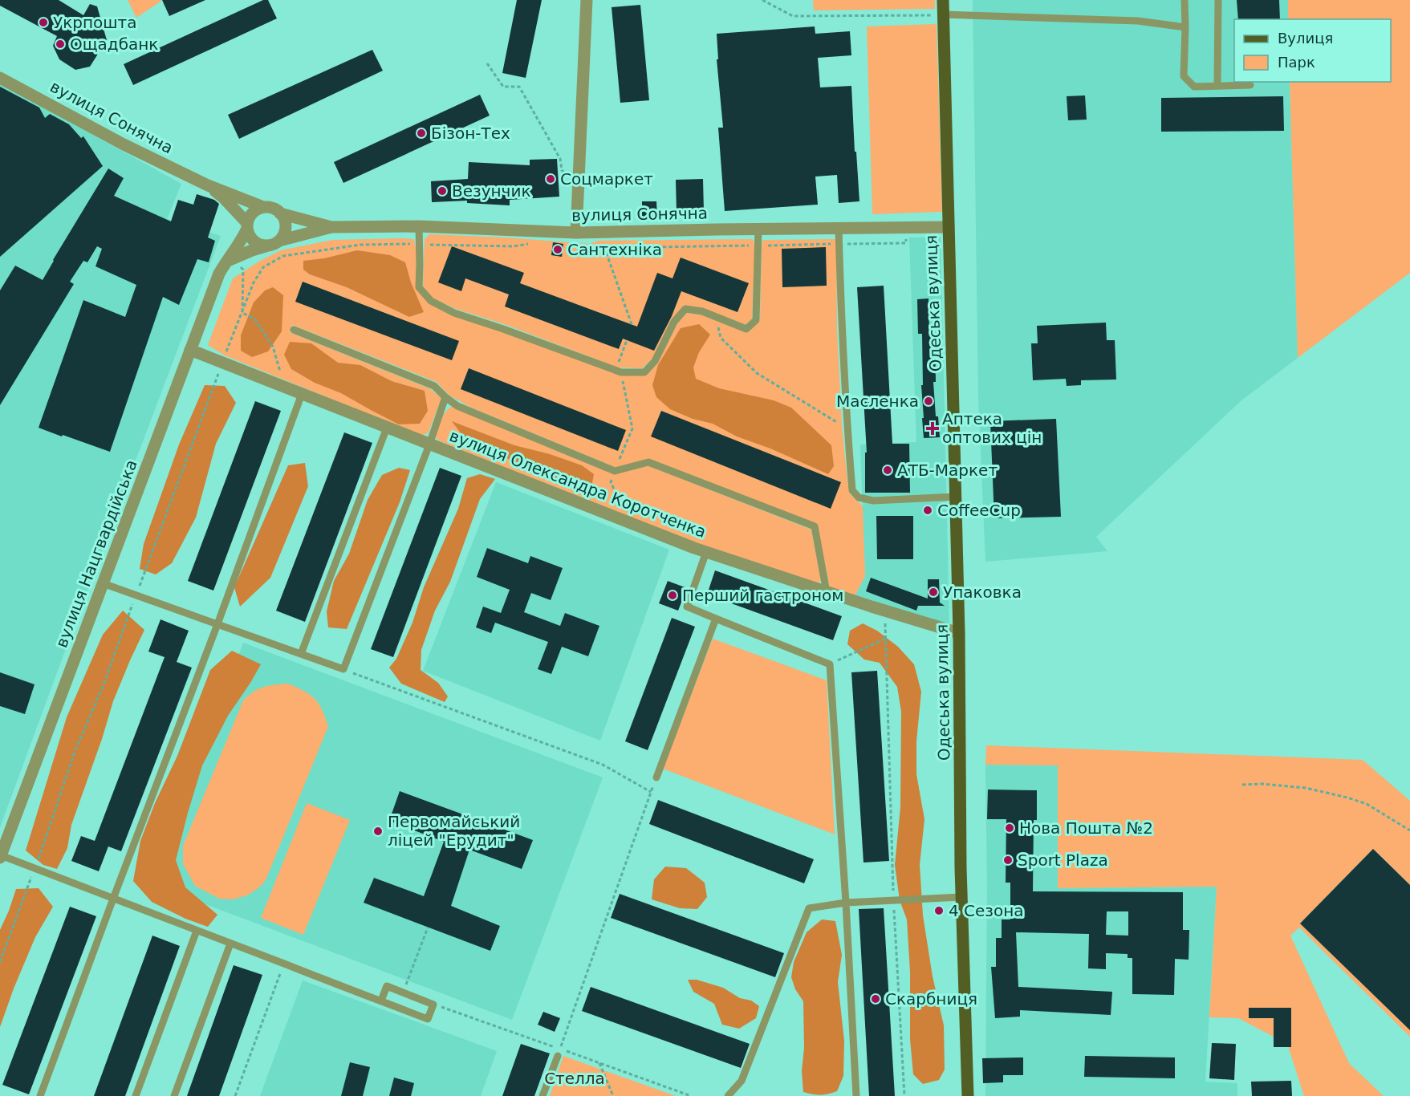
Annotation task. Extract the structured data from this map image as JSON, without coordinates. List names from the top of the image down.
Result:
{
  "streets": {
    "main road": ["Одеська вулиця"],
    "street": ["вулиця Сонячна", "вулиця Олександра Коротченка", "вулиця Нацгвардійська"]
  },
  "crossings": [
    ["вулиця Сонячна", "Одеська вулиця"],
    ["вулиця Сонячна", "вулиця Нацгвардійська"],
    ["Одеська вулиця", "вулиця Олександра Коротченка"],
    ["вулиця Олександра Коротченка", "вулиця Нацгвардійська"]
  ],
  "parks": ["Стелла"],
  "places": {
    "other": [
      "Укрпошта",
      "Ощадбанк",
      "Бізон-Тех",
      "Соцмаркет",
      "Везунчик",
      "Сантехніка",
      "Масленка",
      "АТБ-Маркет",
      "CoffeeCup",
      "Упаковка",
      "Перший гастроном",
      "Нова Пошта №2",
      "Первомайський ліцей \"Ерудит\"",
      "Sport Plaza",
      "4 Сезона",
      "Скарбниця"
    ],
    "health": ["Аптека оптових цін"]
  },
  "legend": ["Вулиця", "Парк"]
}
